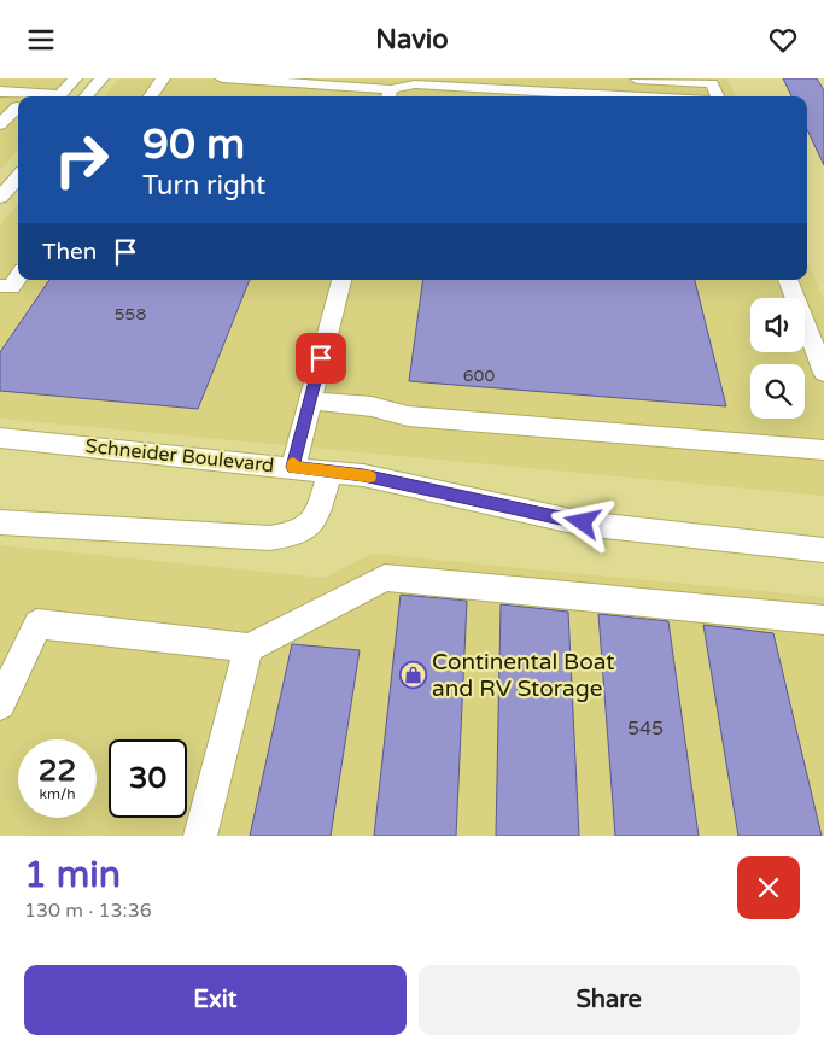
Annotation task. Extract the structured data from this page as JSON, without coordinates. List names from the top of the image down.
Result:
{
  "streets": {
    "street": ["Schneider Boulevard"]
  },
  "places": {
    "shop": ["Continental Boat and RV Storage"]
  },
  "house_numbers": ["558", "600", "545"],
  "page": {
    "header": "Navio",
    "turn": ["90 m", "Turn right"],
    "then": "Then",
    "speed": "22 km/h",
    "limit": "30",
    "heading": ["1 min", "130 m · 13:36"],
    "buttons": ["Exit", "Share"]
  }
}
